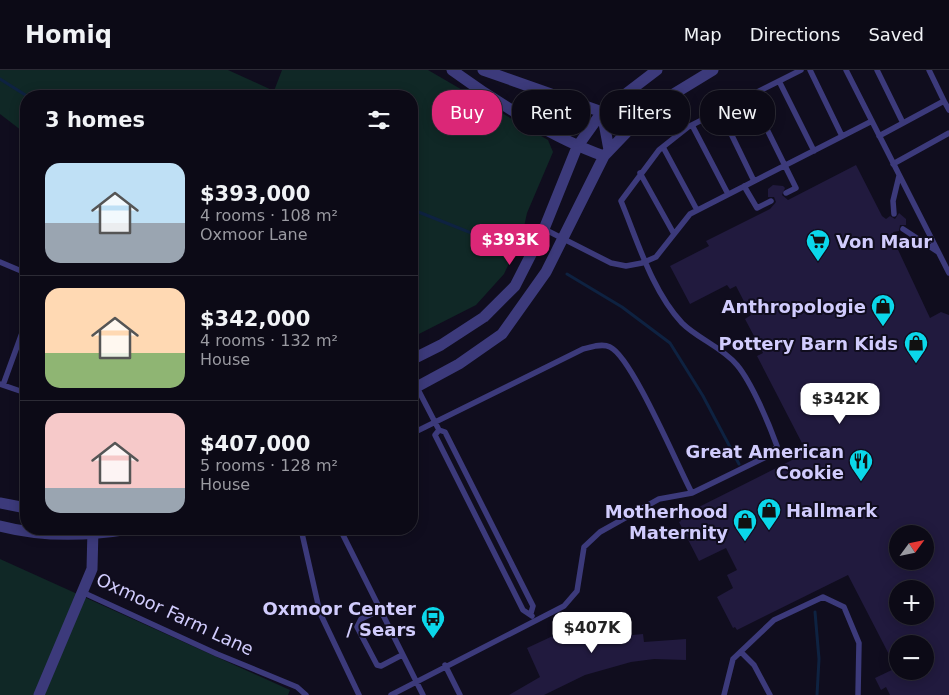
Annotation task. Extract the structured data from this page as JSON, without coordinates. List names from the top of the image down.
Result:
{
  "streets": {
    "street": ["Oxmoor Farm Lane"]
  },
  "places": {
    "supermarket": ["Von Maur"],
    "shop": [
      "Anthropologie",
      "Pottery Barn Kids",
      "Hallmark",
      "Motherhood Maternity"
    ],
    "restaurant": ["Great American Cookie"],
    "bus stop": ["Oxmoor Center / Sears"]
  },
  "north": "top right",
  "page": {
    "header": "Homiq",
    "nav": ["Map", "Directions", "Saved"],
    "chip": [
      "Buy",
      "Rent",
      "Filters",
      "New"
    ],
    "heading": "3 homes",
    "list": [
      {
        "name": "$393,000",
        "note": "4 rooms · 108 m² · Oxmoor Lane"
      },
      {
        "name": "$342,000",
        "note": "4 rooms · 132 m² · House"
      },
      {
        "name": "$407,000",
        "note": "5 rooms · 128 m² · House"
      }
    ],
    "price": ["$393K", "$342K", "$407K"],
    "map_buttons": ["+", "−"]
  }
}
